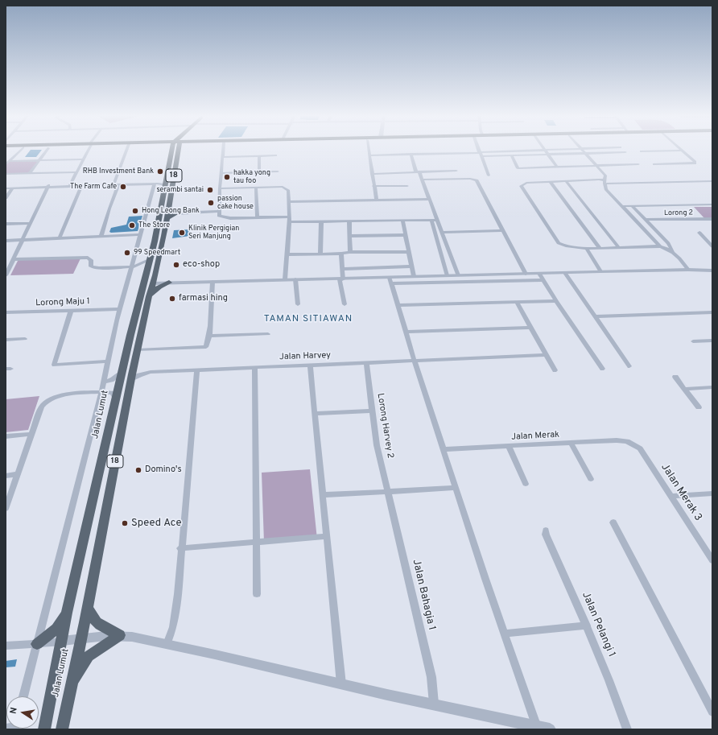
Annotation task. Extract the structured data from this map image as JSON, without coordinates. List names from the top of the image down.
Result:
{
  "streets": {
    "main road": ["18", "Jalan Lumut"],
    "street": [
      "Lorong 2",
      "Lorong Maju 1",
      "Jalan Harvey",
      "Lorong Harvey 2",
      "Jalan Merak",
      "Jalan Merak 3",
      "Jalan Bahagia 1",
      "Jalan Pelangi 1"
    ]
  },
  "crossings": [
    ["Jalan Harvey", "Lorong Harvey 2"],
    ["Lorong Harvey 2", "Jalan Bahagia 1"],
    ["Jalan Merak", "Jalan Merak 3"]
  ],
  "districts": ["TAMAN SITIAWAN"],
  "places": [
    "RHB Investment Bank",
    "hakka yong tau foo",
    "The Farm Cafe",
    "serambi santai",
    "passion cake house",
    "Hong Leong Bank",
    "The Store",
    "Klinik Pergigian Seri Manjung",
    "99 Speedmart",
    "eco-shop",
    "farmasi hing",
    "Domino's",
    "Speed Ace"
  ],
  "north": "left"
}
